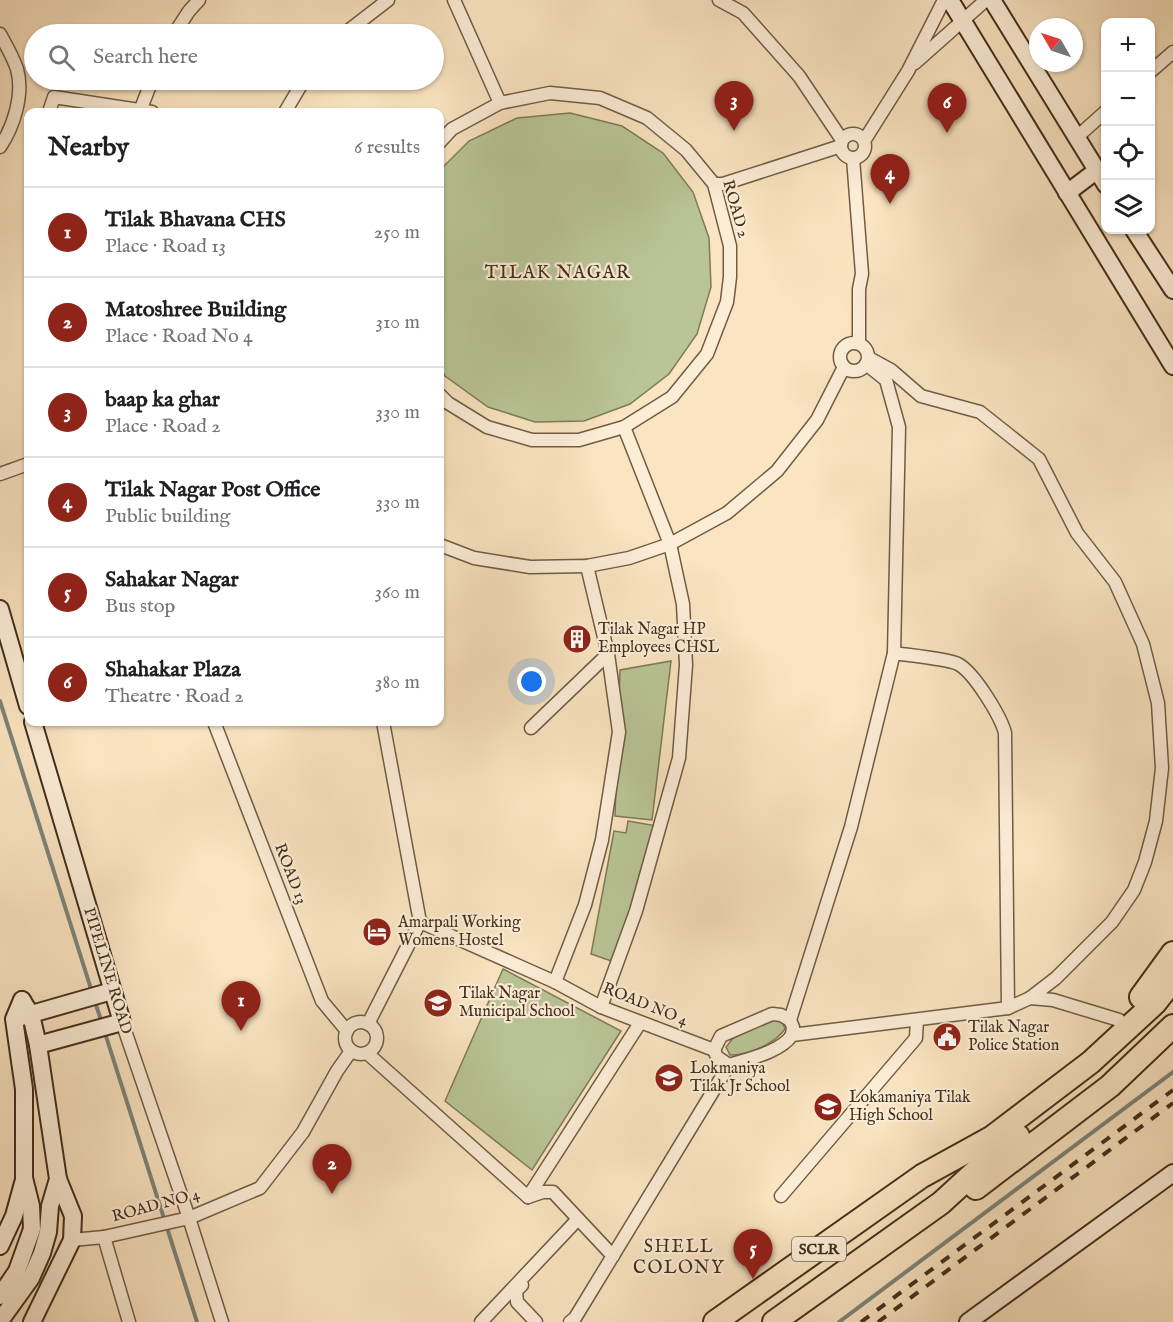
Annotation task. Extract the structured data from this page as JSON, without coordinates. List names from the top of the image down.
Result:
{
  "streets": {
    "highway": ["SCLR"],
    "street": [
      "ROAD 2",
      "ROAD 13",
      "PIPELINE ROAD",
      "ROAD NO 4"
    ]
  },
  "crossings": [
    ["ROAD 13", "ROAD NO 4"],
    ["PIPELINE ROAD", "ROAD NO 4"]
  ],
  "districts": ["TILAK NAGAR", "SHELL COLONY"],
  "places": {
    "building": ["Tilak Nagar HP Employees CHSL"],
    "hotel": ["Amarpali Working Womens Hostel"],
    "school or university": ["Tilak Nagar Municipal School", "Lokmaniya Tilak Jr School", "Lokamaniya Tilak High School"],
    "public building": ["Tilak Nagar Police Station"]
  },
  "north": "top left",
  "page": {
    "map_buttons": ["+", "−"],
    "search": "Search here",
    "pins": [
      "3",
      "6",
      "4",
      "1",
      "2",
      "5"
    ],
    "heading": ["Nearby", "6 results"],
    "list": [
      {
        "mark": "1",
        "name": "Tilak Bhavana CHS",
        "note": "Place · Road 13",
        "value": "250 m"
      },
      {
        "mark": "2",
        "name": "Matoshree Building",
        "note": "Place · Road No 4",
        "value": "310 m"
      },
      {
        "mark": "3",
        "name": "baap ka ghar",
        "note": "Place · Road 2",
        "value": "330 m"
      },
      {
        "mark": "4",
        "name": "Tilak Nagar Post Office",
        "note": "Public building",
        "value": "330 m"
      },
      {
        "mark": "5",
        "name": "Sahakar Nagar",
        "note": "Bus stop",
        "value": "360 m"
      },
      {
        "mark": "6",
        "name": "Shahakar Plaza",
        "note": "Theatre · Road 2",
        "value": "380 m"
      }
    ]
  }
}
